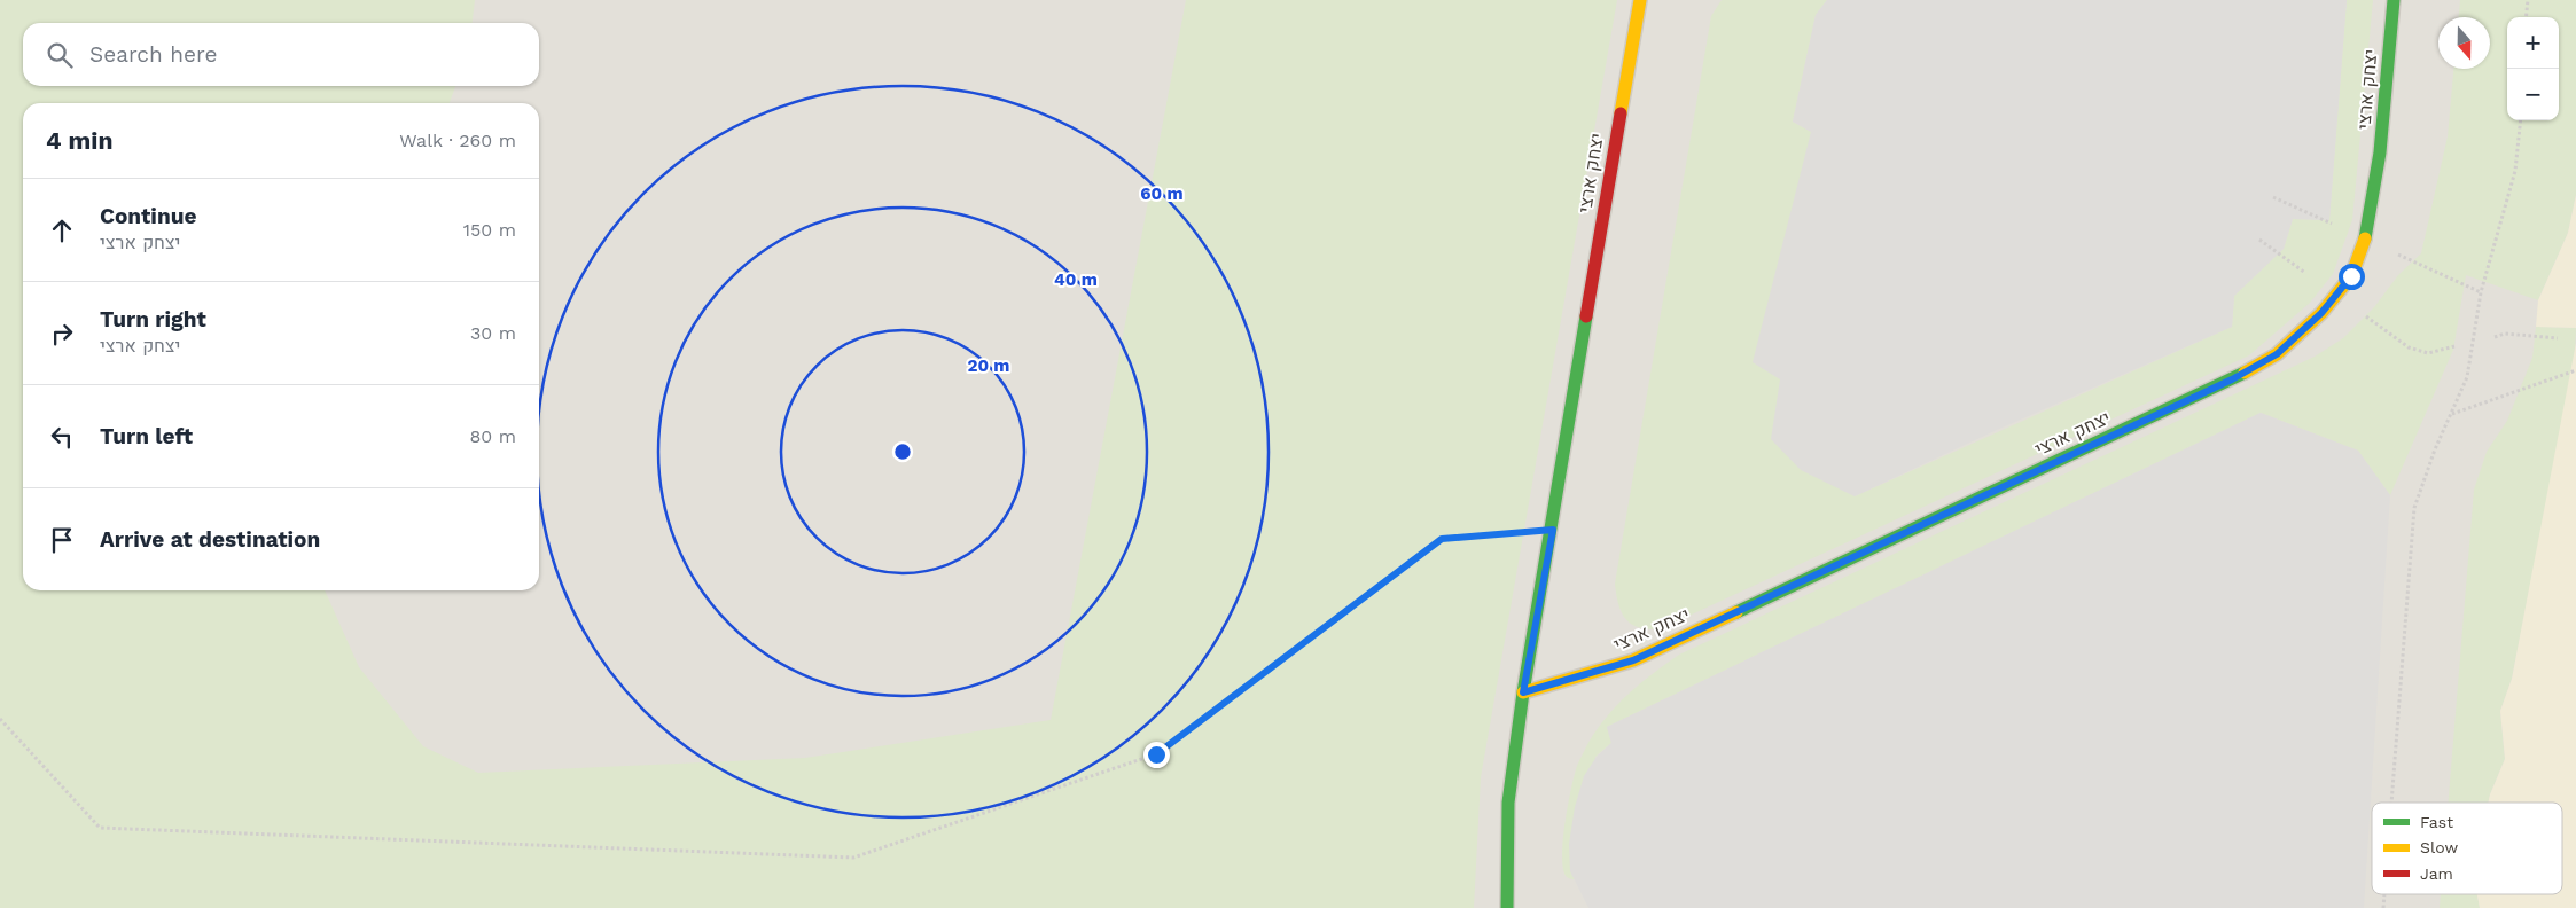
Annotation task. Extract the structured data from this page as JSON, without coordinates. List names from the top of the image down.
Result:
{
  "streets": {
    "street": ["יצחק ארצי"]
  },
  "legend": ["Fast", "Slow", "Jam"],
  "north": "bottom",
  "page": {
    "map_buttons": ["+", "−"],
    "search": "Search here",
    "heading": ["4 min", "Walk · 260 m"],
    "list": [
      ["Continue", "יצחק ארצי", "150 m"],
      ["Turn right", "יצחק ארצי", "30 m"],
      ["Turn left", "80 m"],
      "Arrive at destination"
    ]
  },
  "rings": ["60 m", "40 m", "20 m"]
}
